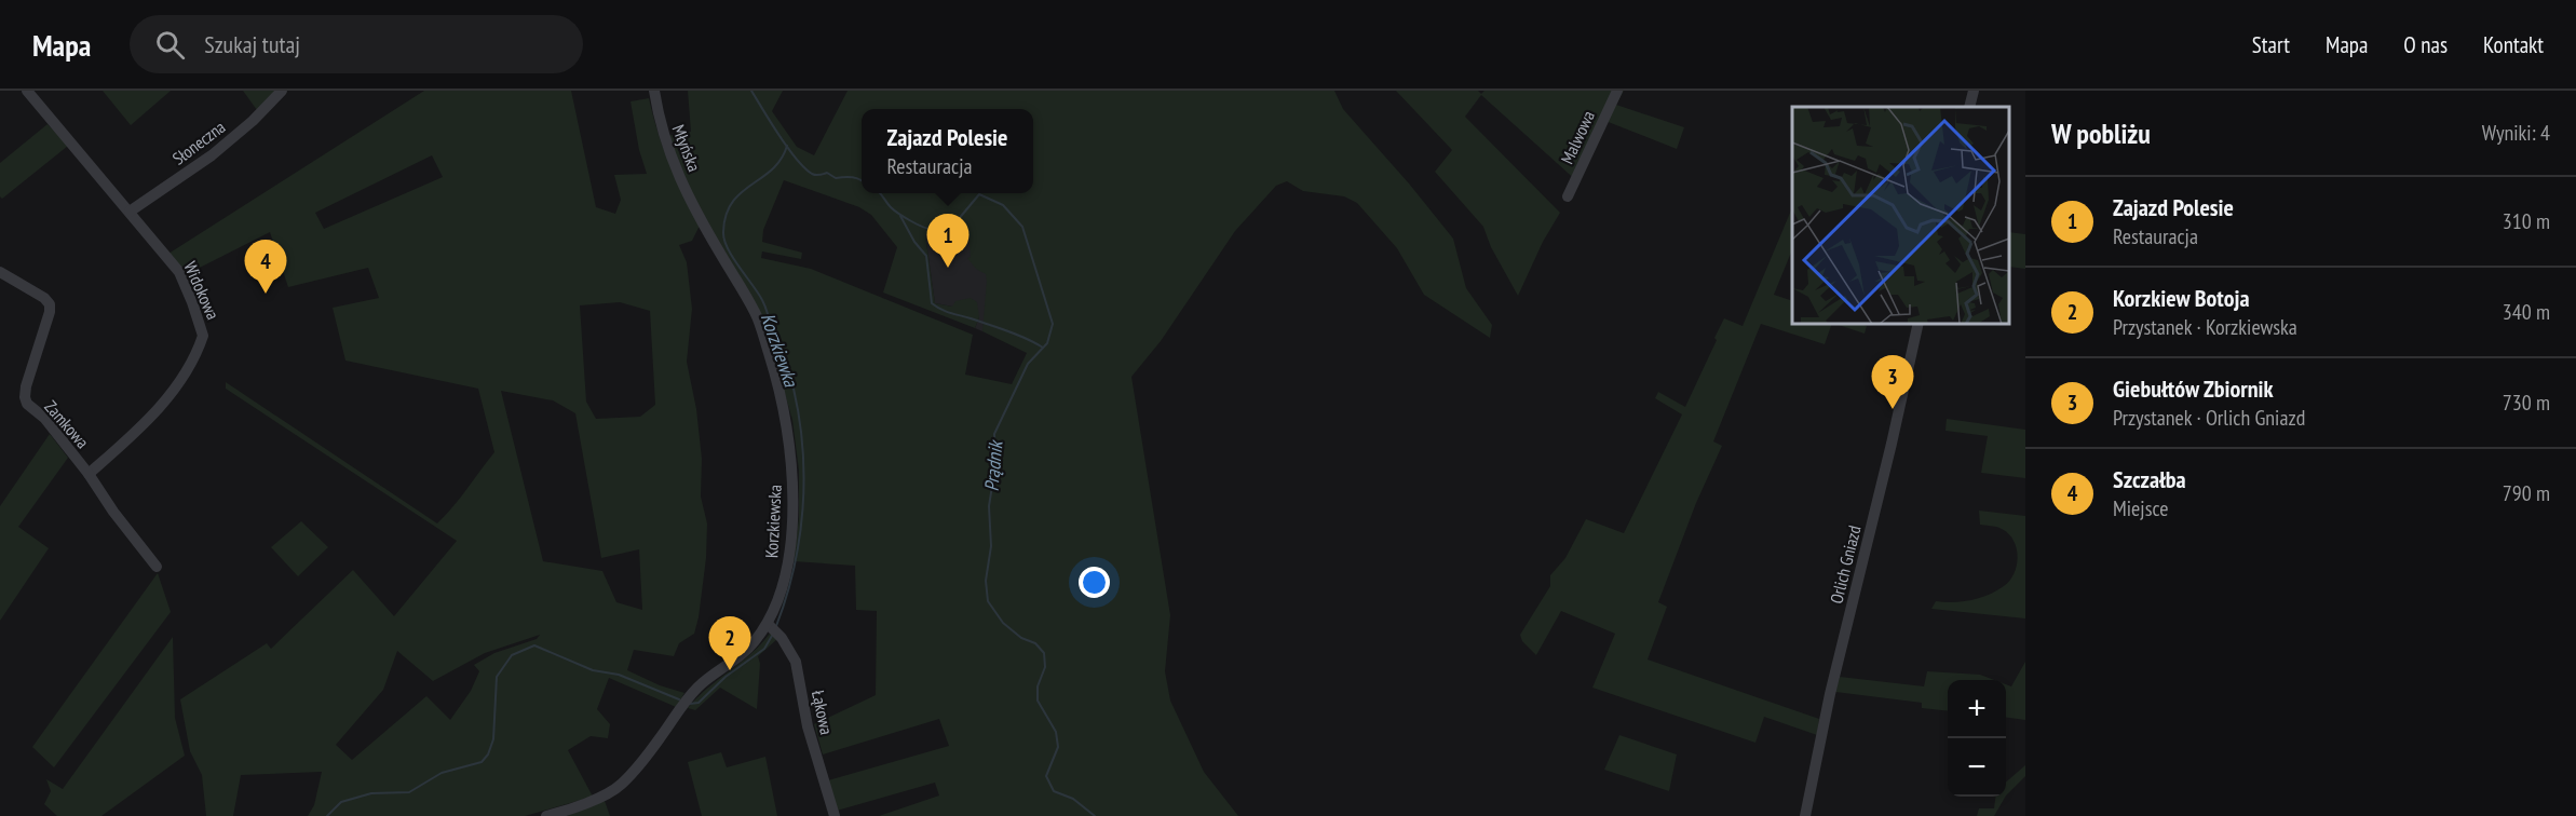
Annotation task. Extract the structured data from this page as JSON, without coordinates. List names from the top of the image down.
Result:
{
  "streets": {
    "street": [
      "Malwowa",
      "Słoneczna",
      "Młyńska",
      "Widokowa",
      "Zamkowa",
      "Korzkiewska",
      "Orlich Gniazd",
      "Łąkowa"
    ]
  },
  "crossings": [
    ["Słoneczna", "Widokowa"],
    ["Młyńska", "Korzkiewska"],
    ["Widokowa", "Zamkowa"],
    ["Korzkiewska", "Łąkowa"]
  ],
  "water": ["Korzkiewka", "Prądnik"],
  "page": {
    "header": "Mapa",
    "search": "Szukaj tutaj",
    "nav": [
      "Start",
      "Mapa",
      "O nas",
      "Kontakt"
    ],
    "heading": ["W pobliżu", "Wyniki: 4"],
    "popup": ["Zajazd Polesie", "Restauracja"],
    "list": [
      {
        "mark": "1",
        "name": "Zajazd Polesie",
        "note": "Restauracja",
        "value": "310 m"
      },
      {
        "mark": "2",
        "name": "Korzkiew Botoja",
        "note": "Przystanek · Korzkiewska",
        "value": "340 m"
      },
      {
        "mark": "3",
        "name": "Giebułtów Zbiornik",
        "note": "Przystanek · Orlich Gniazd",
        "value": "730 m"
      },
      {
        "mark": "4",
        "name": "Szczałba",
        "note": "Miejsce",
        "value": "790 m"
      }
    ],
    "pins": [
      "1",
      "4",
      "3",
      "2"
    ],
    "map_buttons": ["+", "−"]
  }
}
